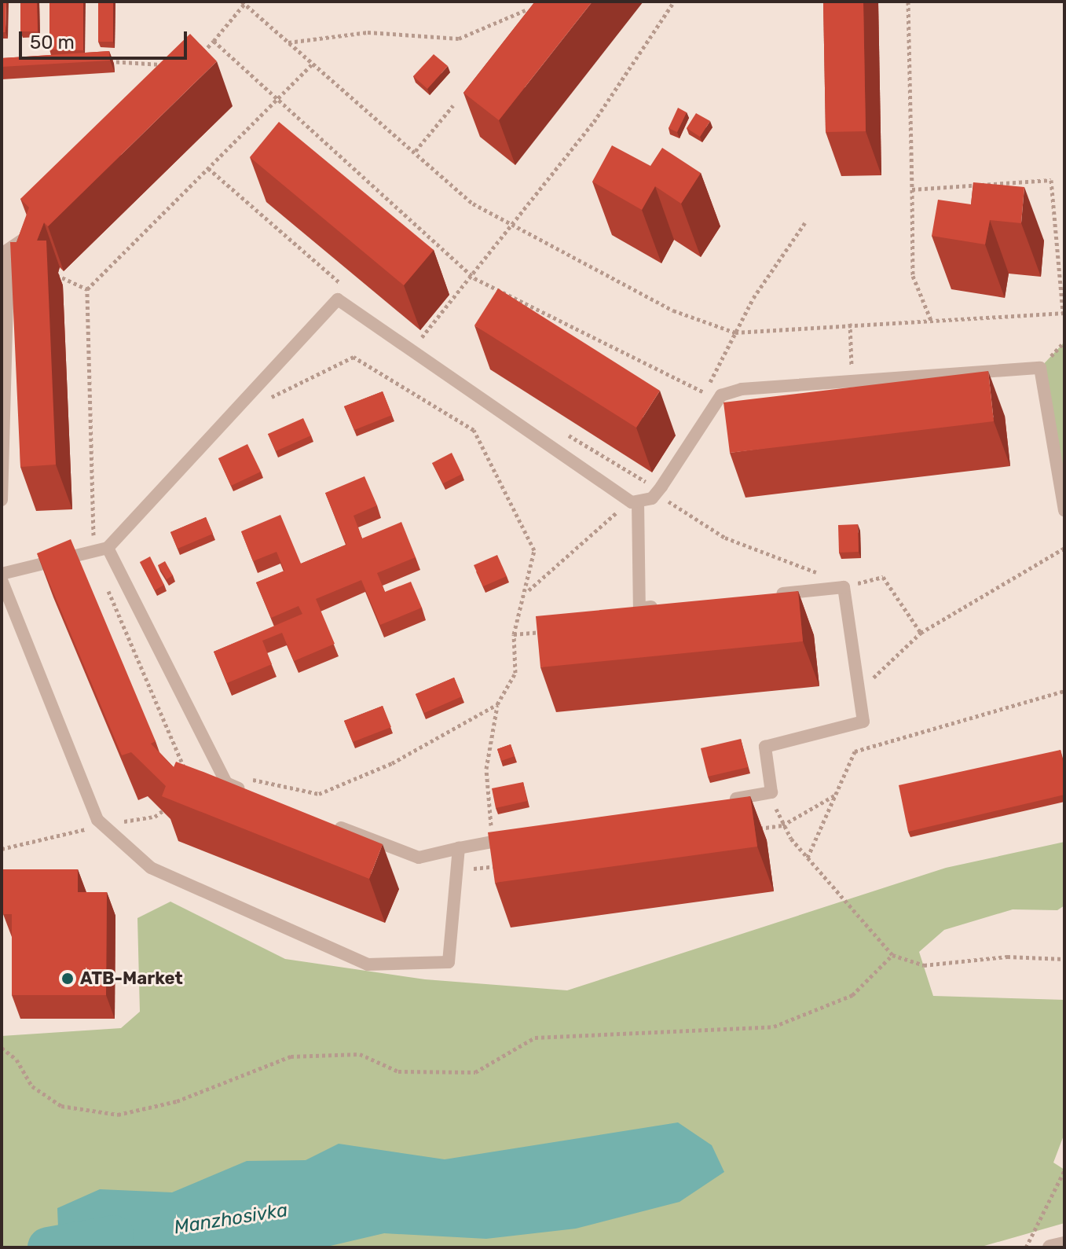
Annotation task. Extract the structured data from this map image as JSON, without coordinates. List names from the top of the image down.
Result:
{
  "water": ["Manzhosivka"],
  "places": ["ATB-Market"],
  "scale_bar": "50 m"
}
